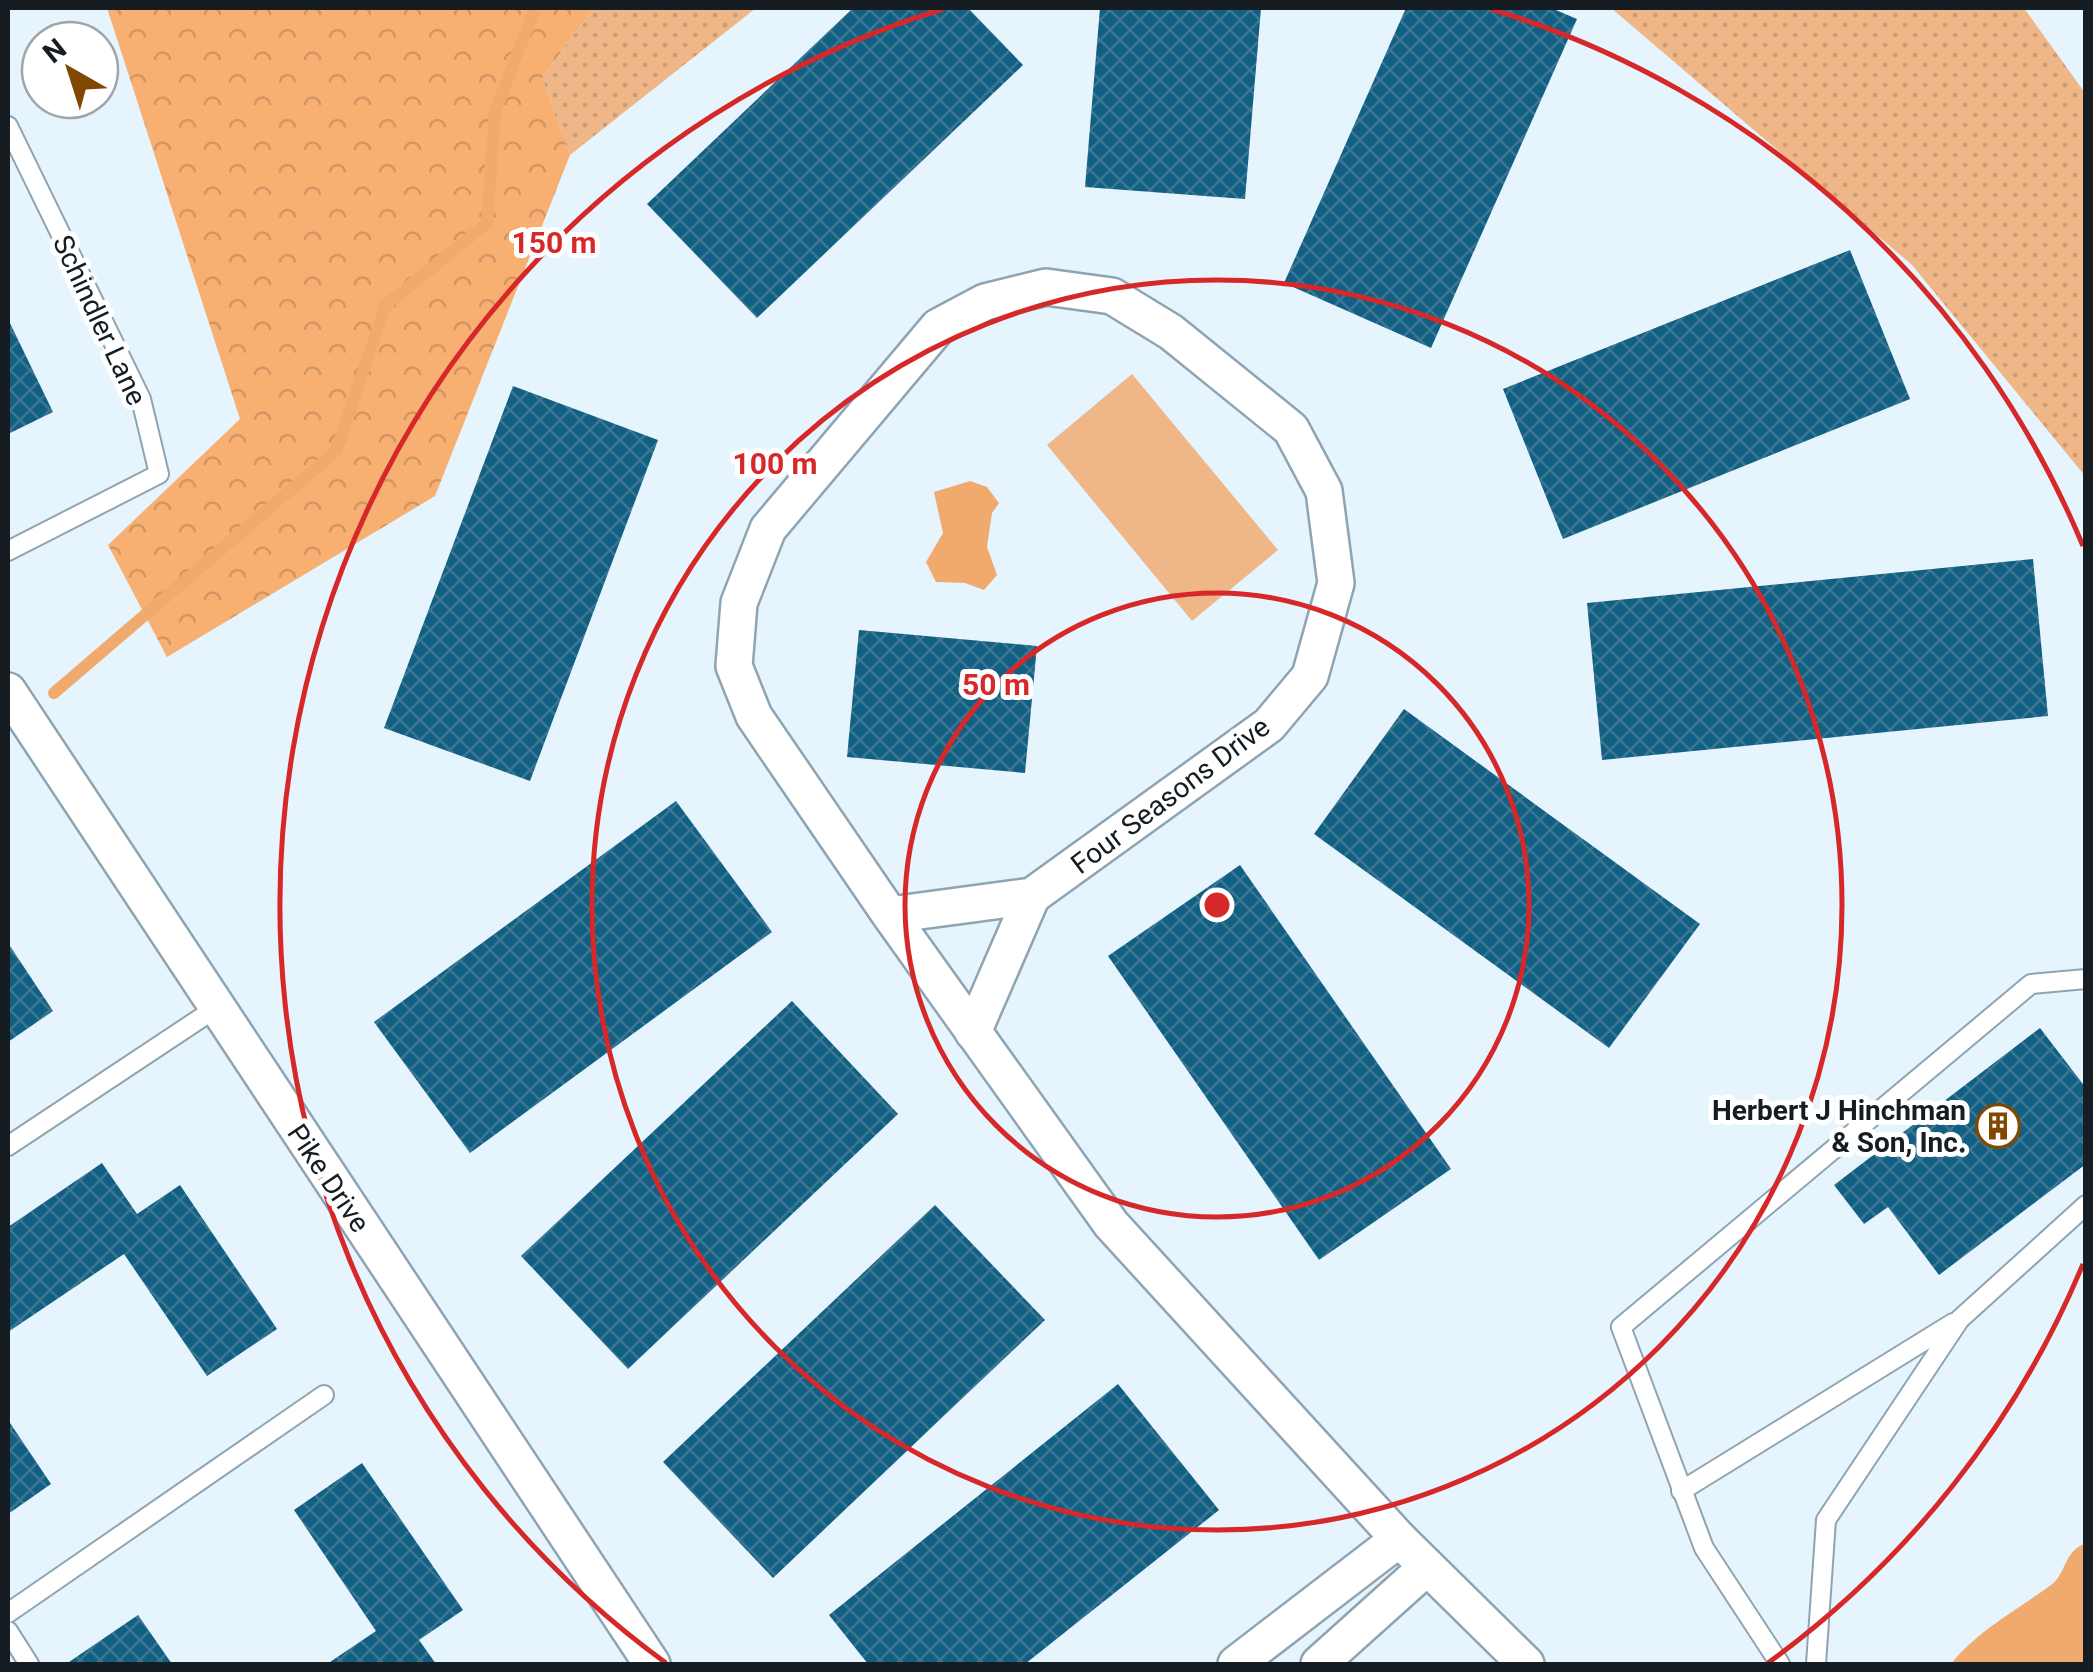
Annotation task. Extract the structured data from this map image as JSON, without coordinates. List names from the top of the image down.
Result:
{
  "streets": {
    "street": ["Four Seasons Drive", "Pike Drive"],
    "lane": ["Schindler Lane"]
  },
  "places": {
    "building": ["Herbert J Hinchman & Son, Inc."]
  },
  "north": "top left",
  "rings": ["150 m", "100 m", "50 m"]
}
